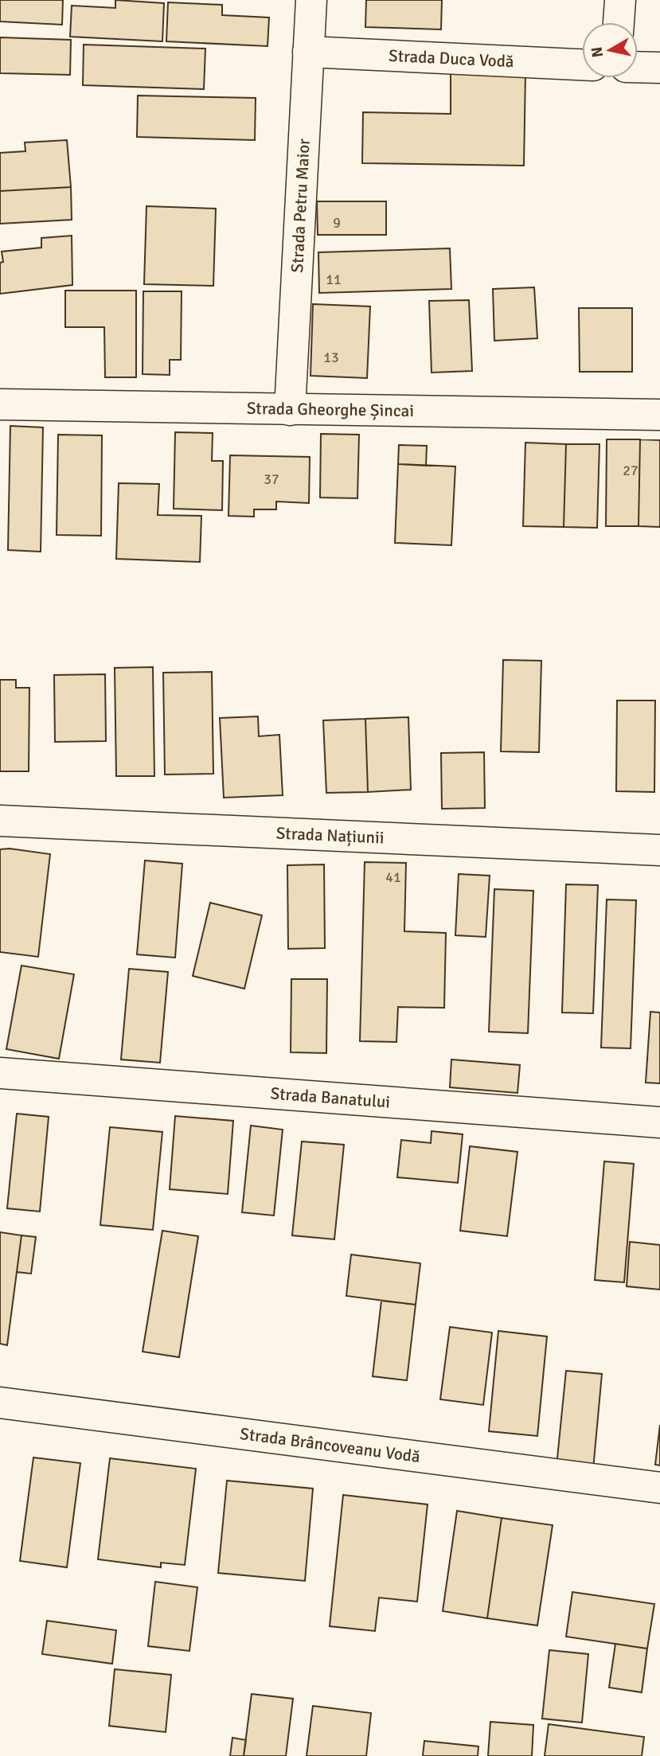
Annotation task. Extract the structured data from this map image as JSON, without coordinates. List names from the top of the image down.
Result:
{
  "streets": {
    "street": [
      "Strada Duca Vodă",
      "Strada Petru Maior",
      "Strada Gheorghe Șincai",
      "Strada Națiunii",
      "Strada Banatului",
      "Strada Brâncoveanu Vodă"
    ]
  },
  "crossings": [
    ["Strada Duca Vodă", "Strada Petru Maior"],
    ["Strada Petru Maior", "Strada Gheorghe Șincai"]
  ],
  "house_numbers": [
    "9",
    "11",
    "13",
    "27",
    "37",
    "41"
  ],
  "north": "left"
}
